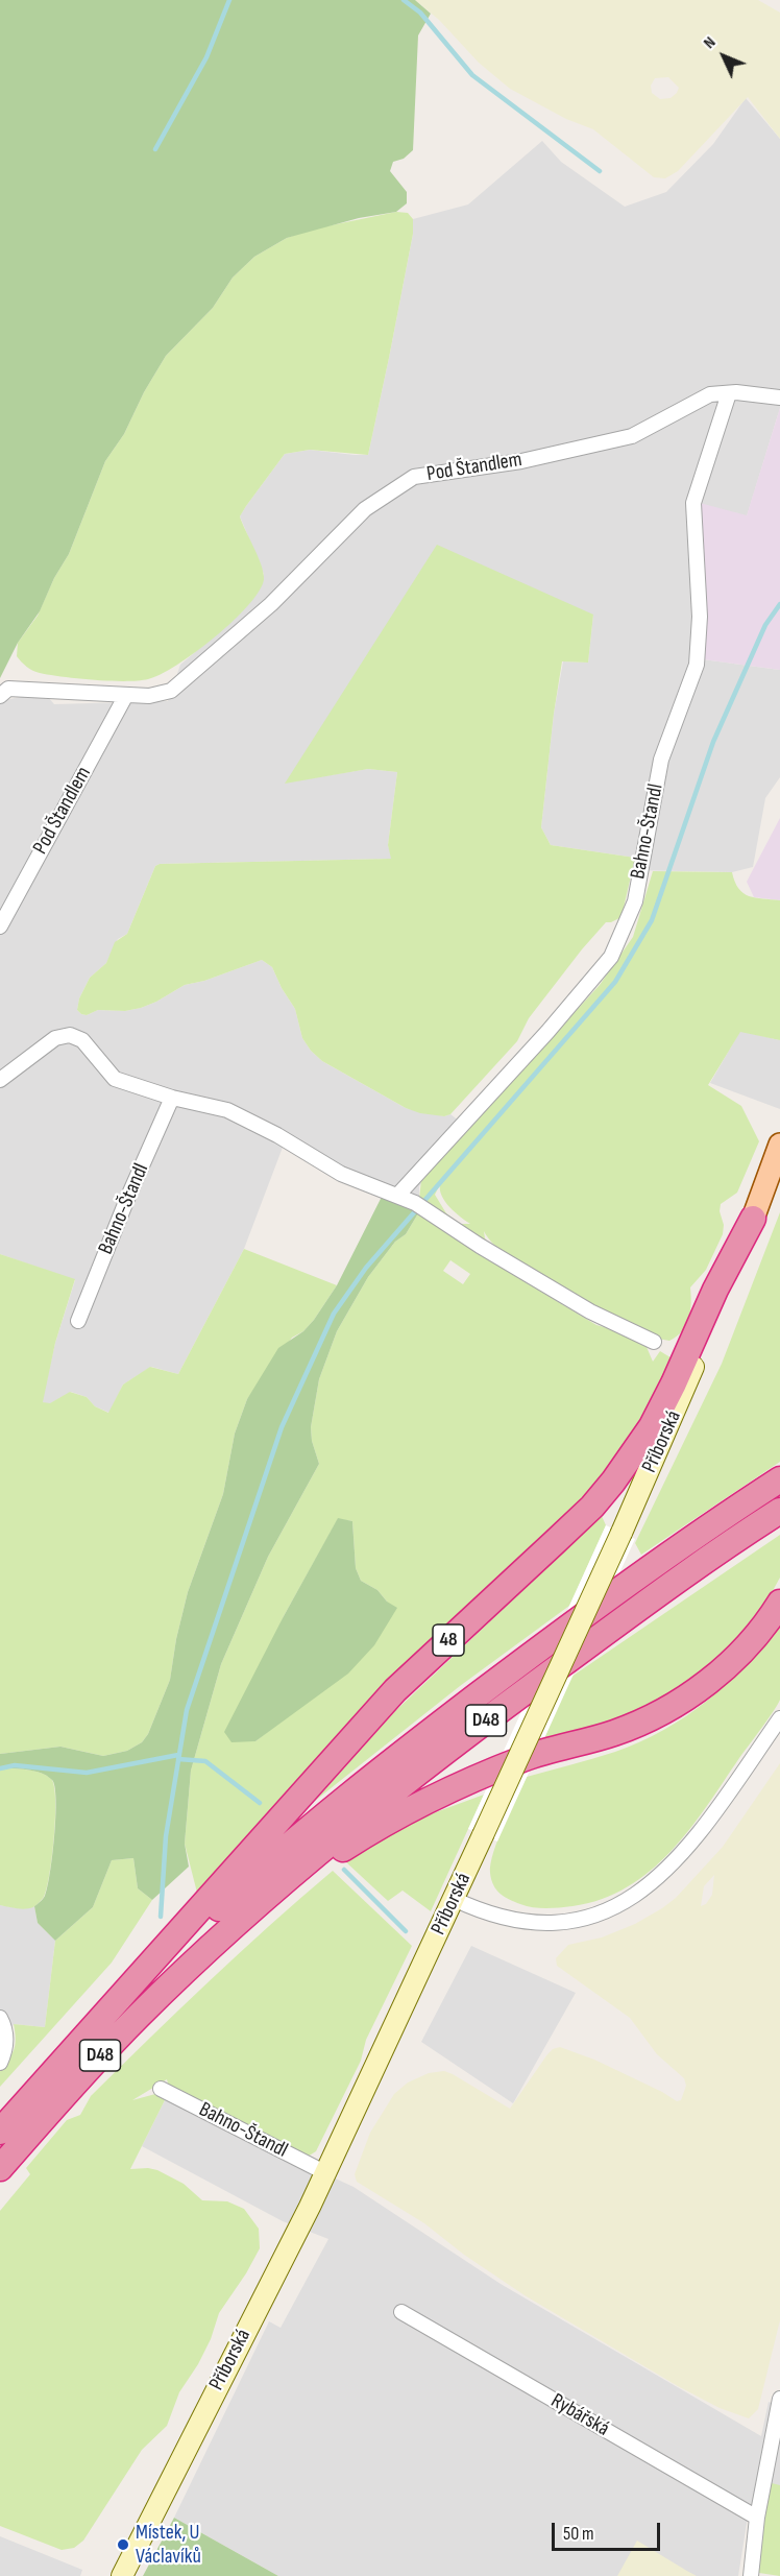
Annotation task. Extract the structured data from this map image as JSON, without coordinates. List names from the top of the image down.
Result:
{
  "streets": {
    "highway": ["48", "D48"],
    "main road": ["Příborská"],
    "street": ["Pod Štandlem", "Bahno-Štandl", "Rybářská"]
  },
  "crossings": [
    ["Pod Štandlem", "Bahno-Štandl"],
    ["Bahno-Štandl", "Příborská"],
    ["Příborská", "48"],
    ["48", "D48"]
  ],
  "places": ["Místek, U Václavíků"],
  "scale_bar": "50 m",
  "north": "top left"
}
